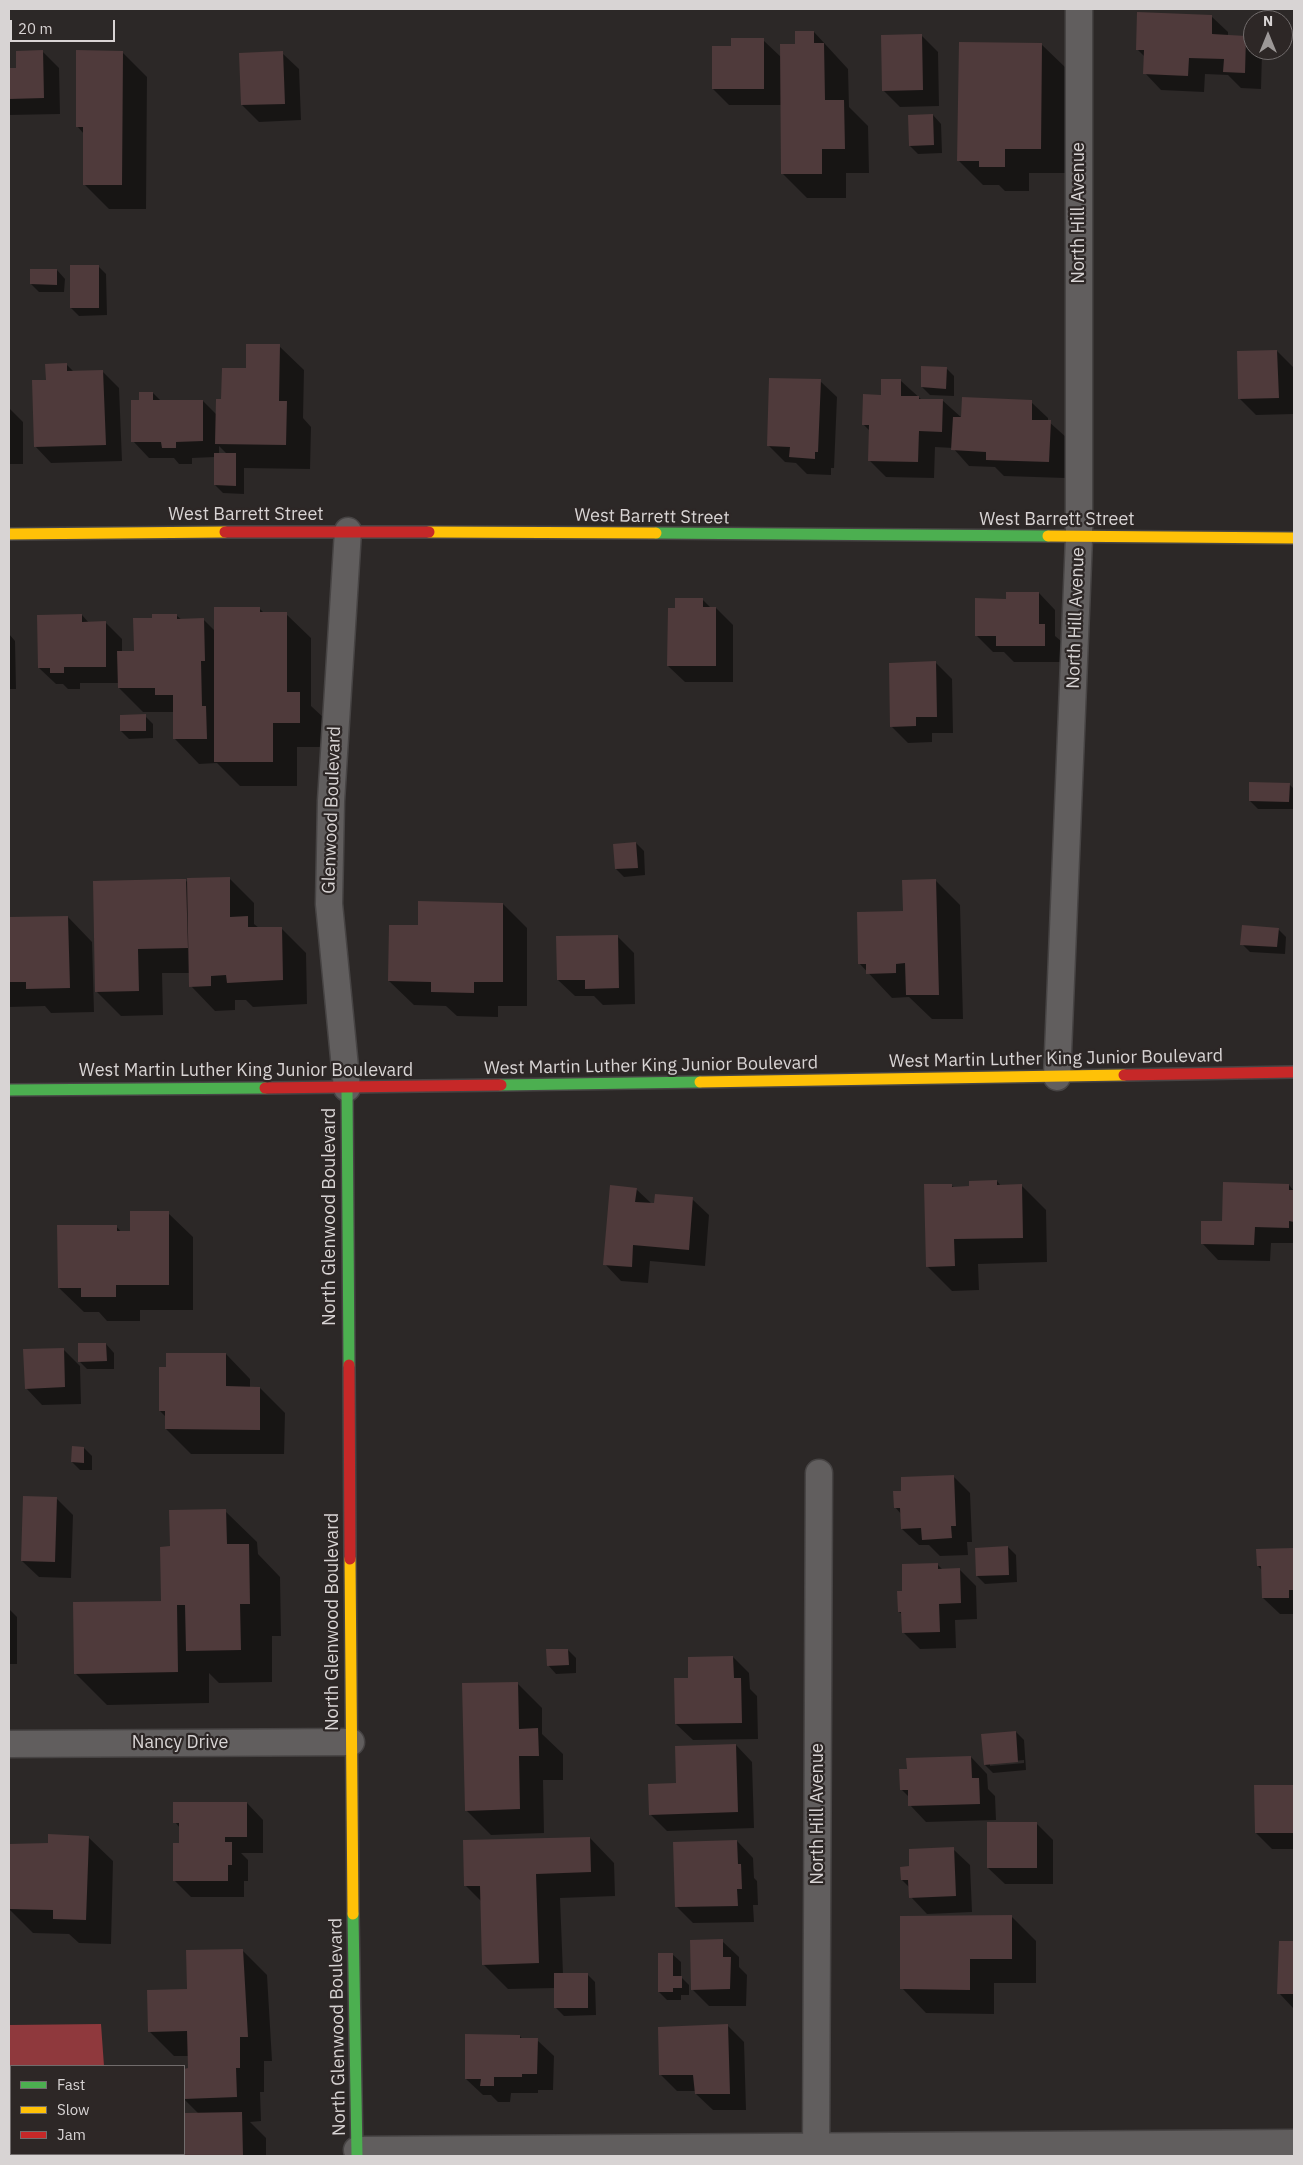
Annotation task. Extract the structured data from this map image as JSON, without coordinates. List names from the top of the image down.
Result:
{
  "streets": {
    "street": [
      "North Hill Avenue",
      "West Barrett Street",
      "Glenwood Boulevard",
      "West Martin Luther King Junior Boulevard",
      "North Glenwood Boulevard",
      "Nancy Drive"
    ]
  },
  "crossings": [
    ["North Hill Avenue", "West Barrett Street"],
    ["North Hill Avenue", "West Martin Luther King Junior Boulevard"],
    ["West Barrett Street", "Glenwood Boulevard"],
    ["Glenwood Boulevard", "West Martin Luther King Junior Boulevard"],
    ["Glenwood Boulevard", "North Glenwood Boulevard"],
    ["West Martin Luther King Junior Boulevard", "North Glenwood Boulevard"],
    ["North Glenwood Boulevard", "Nancy Drive"]
  ],
  "legend": ["Fast", "Slow", "Jam"],
  "scale_bar": "20 m",
  "north": "top"
}
